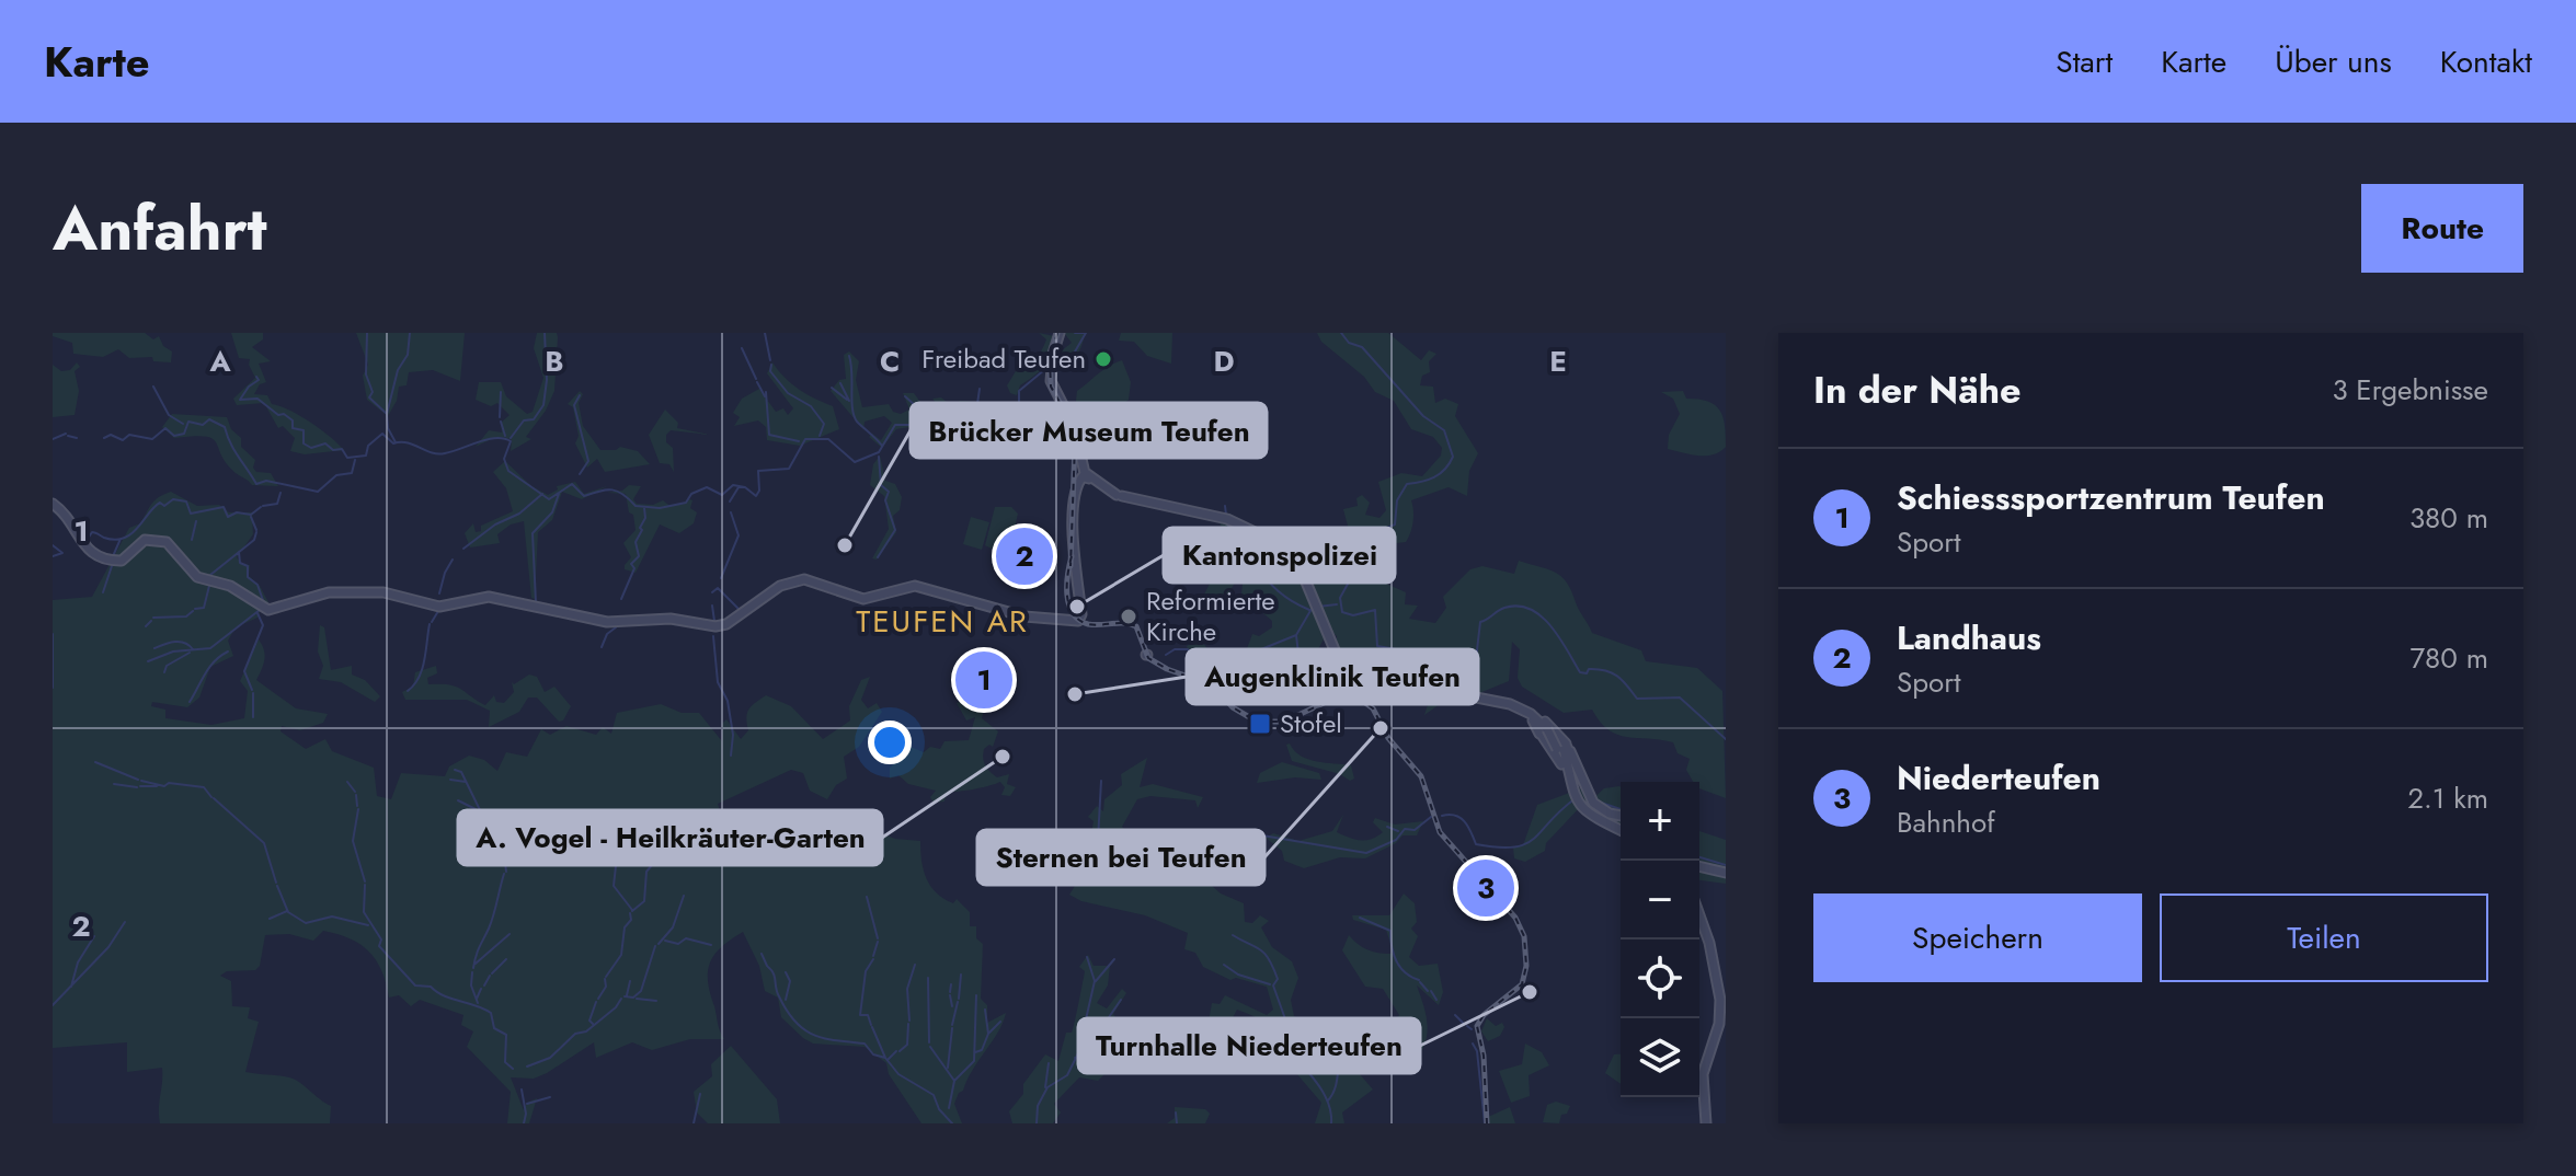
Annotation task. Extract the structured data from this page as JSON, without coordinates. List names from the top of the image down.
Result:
{
  "districts": ["TEUFEN AR"],
  "places": {
    "other": [
      "Freibad Teufen",
      "Brücker Museum Teufen",
      "Kantonspolizei",
      "Reformierte Kirche",
      "Augenklinik Teufen",
      "Sternen bei Teufen",
      "A. Vogel - Heilkräuter-Garten",
      "Turnhalle Niederteufen"
    ],
    "transit": ["Stofel"]
  },
  "page": {
    "header": "Karte",
    "nav": [
      "Start",
      "Karte",
      "Über uns",
      "Kontakt"
    ],
    "title": "Anfahrt",
    "buttons": [
      "Route",
      ["Speichern", "Teilen"]
    ],
    "heading": ["In der Nähe", "3 Ergebnisse"],
    "list": [
      {
        "mark": "1",
        "name": "Schiesssportzentrum Teufen",
        "note": "Sport",
        "value": "380 m"
      },
      {
        "mark": "2",
        "name": "Landhaus",
        "note": "Sport",
        "value": "780 m"
      },
      {
        "mark": "3",
        "name": "Niederteufen",
        "note": "Bahnhof",
        "value": "2.1 km"
      }
    ],
    "pins": ["2", "1", "3"],
    "map_buttons": ["+", "−"]
  },
  "grid": {
    "columns": [
      "A",
      "B",
      "C",
      "D",
      "E"
    ],
    "rows": ["1", "2"]
  }
}
